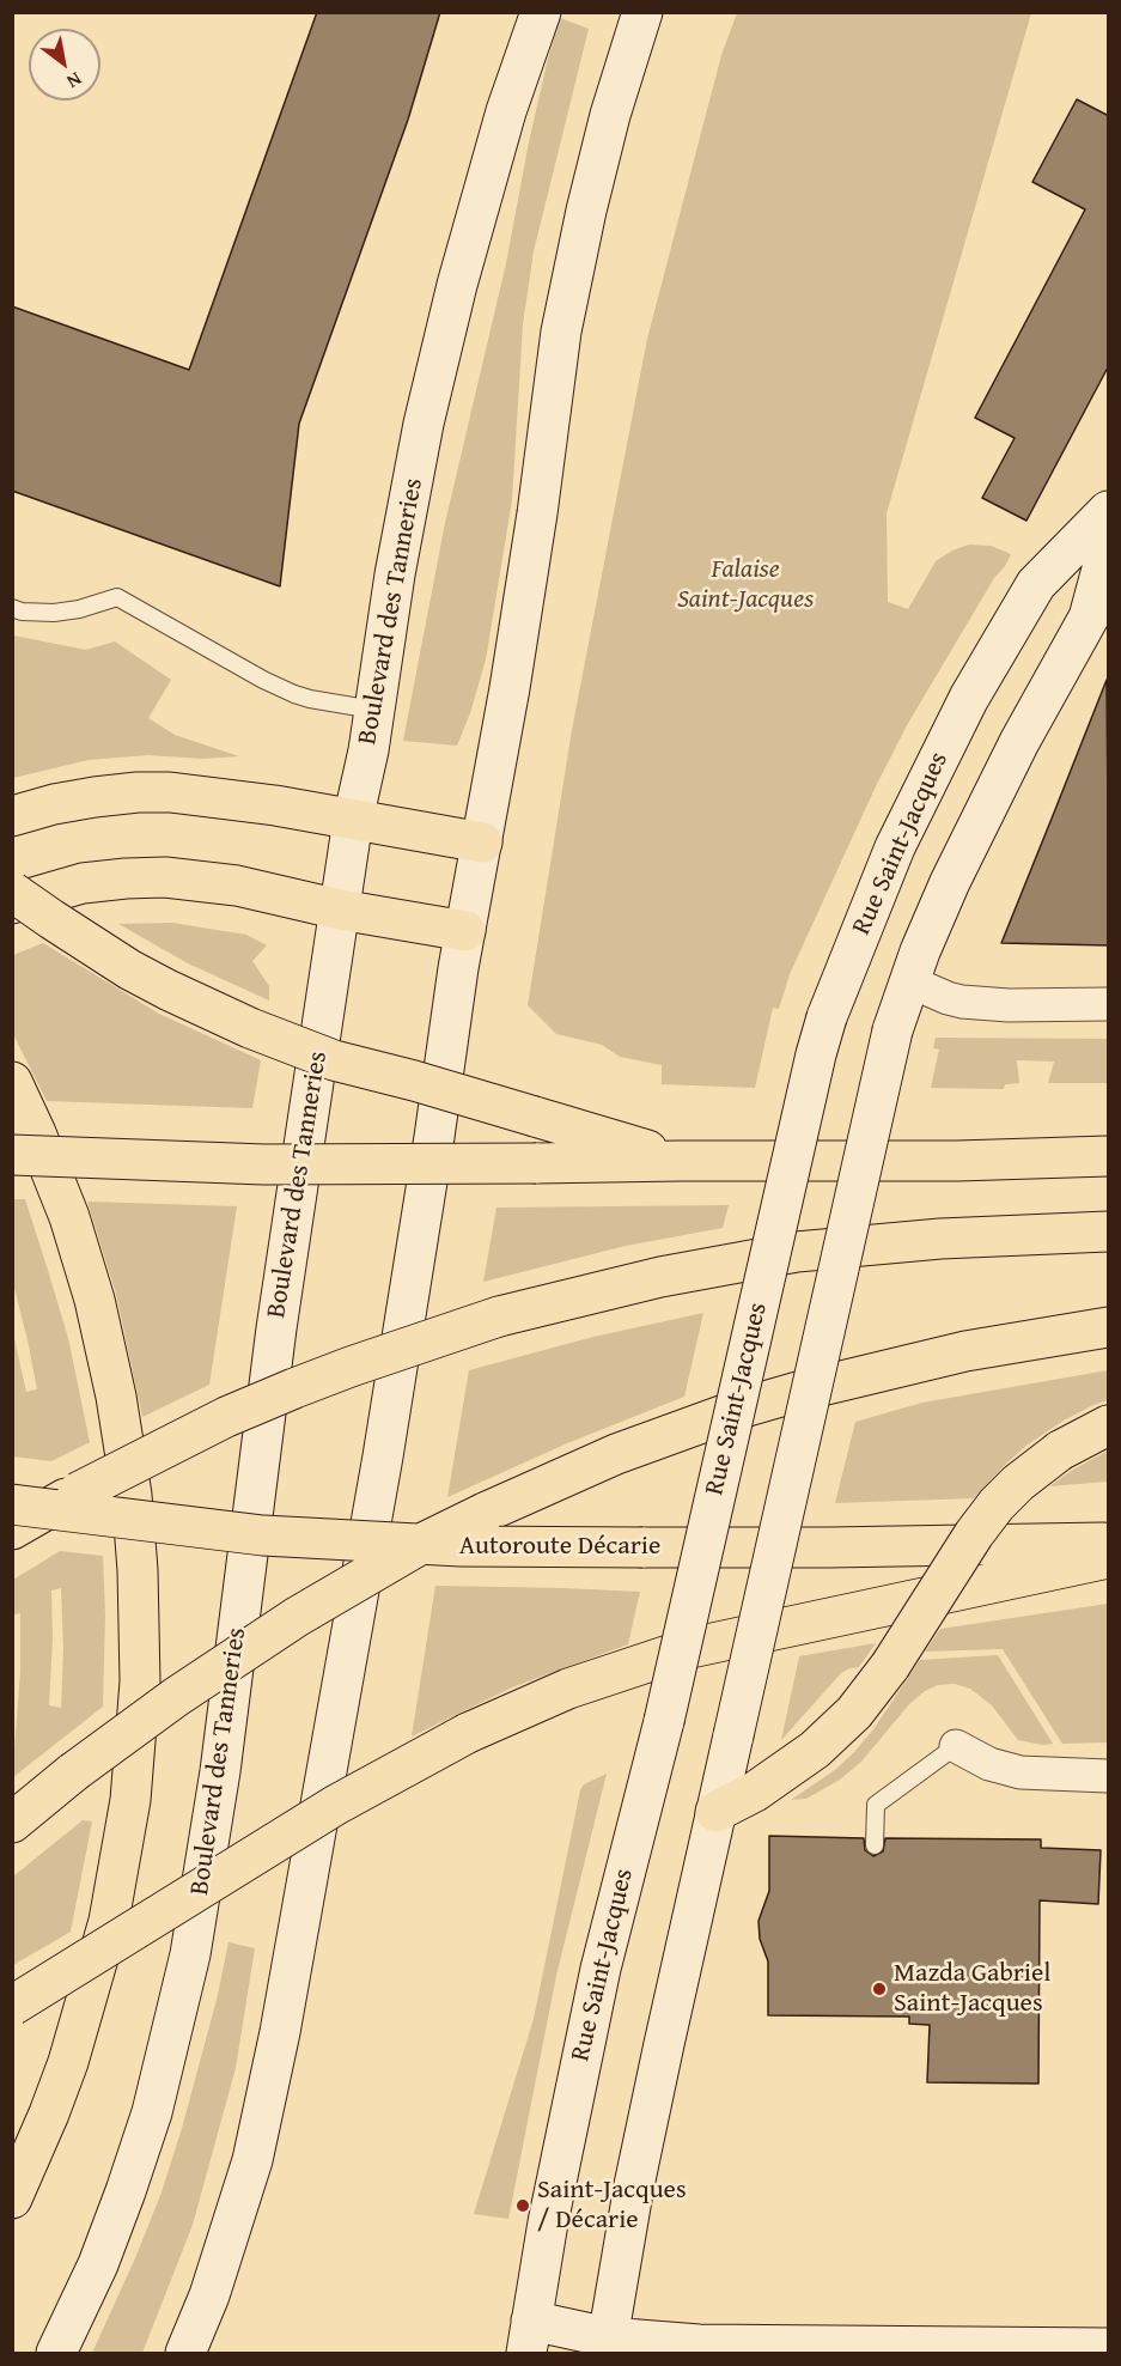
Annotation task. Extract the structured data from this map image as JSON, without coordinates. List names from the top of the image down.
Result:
{
  "streets": {
    "highway": ["Autoroute Décarie"],
    "main road": ["Boulevard des Tanneries", "Rue Saint-Jacques"]
  },
  "parks": ["Falaise Saint-Jacques"],
  "places": ["Mazda Gabriel Saint-Jacques", "Saint-Jacques / Décarie"],
  "north": "bottom right"
}
